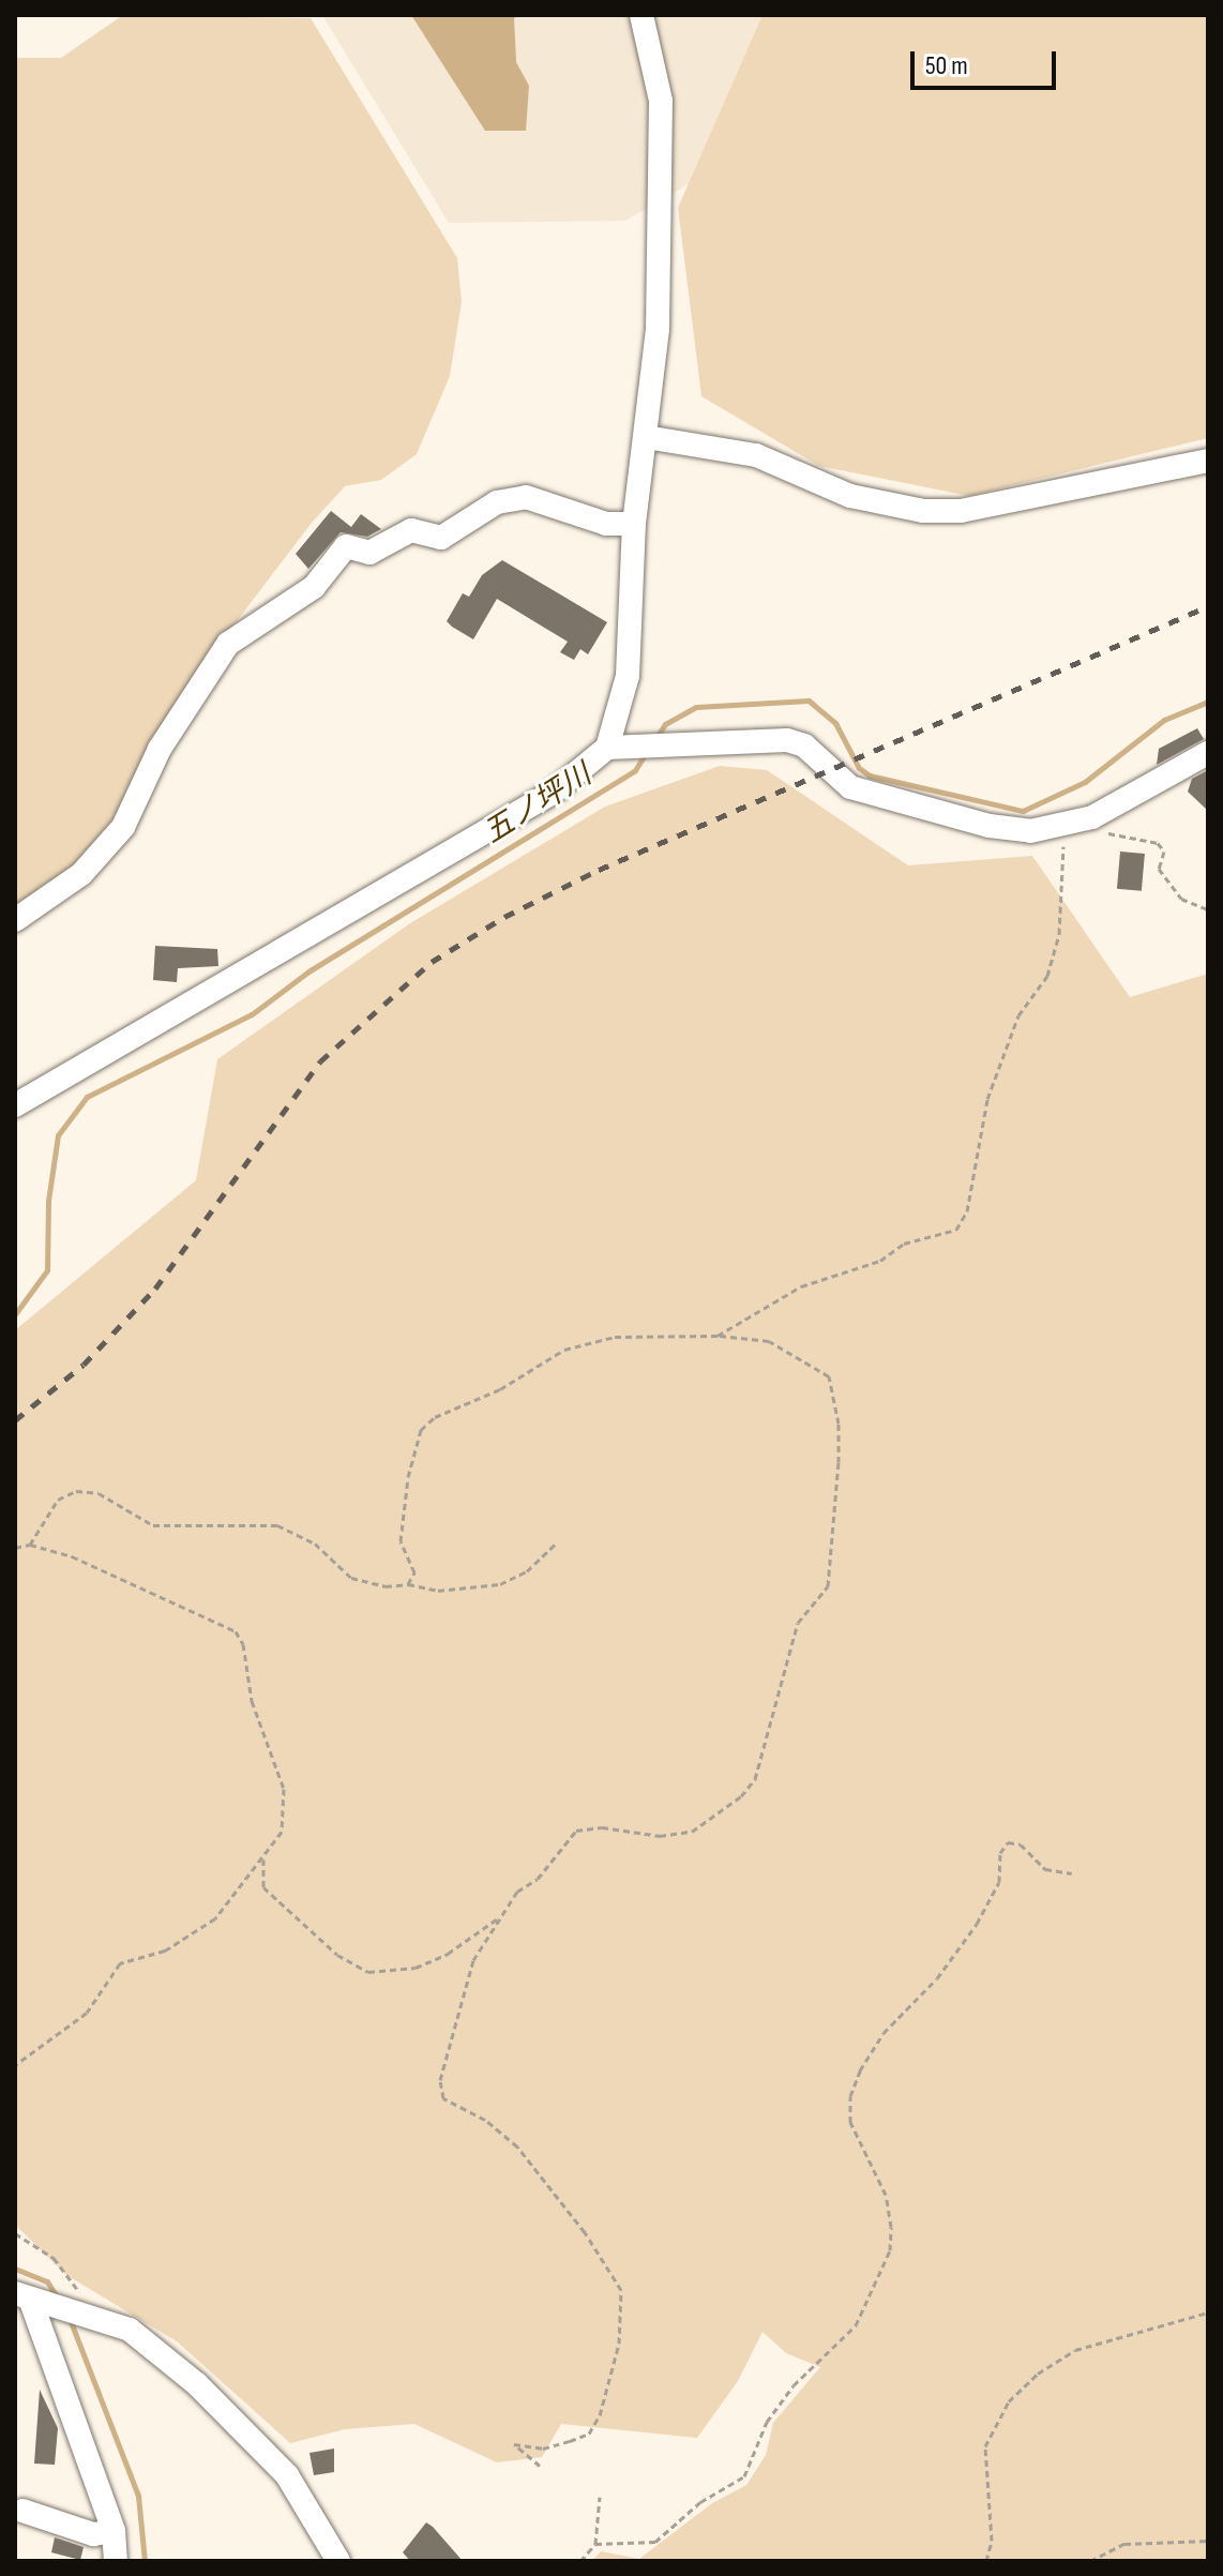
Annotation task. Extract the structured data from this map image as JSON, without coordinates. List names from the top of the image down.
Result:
{
  "water": ["五ノ坪川"],
  "scale_bar": "50 m"
}
